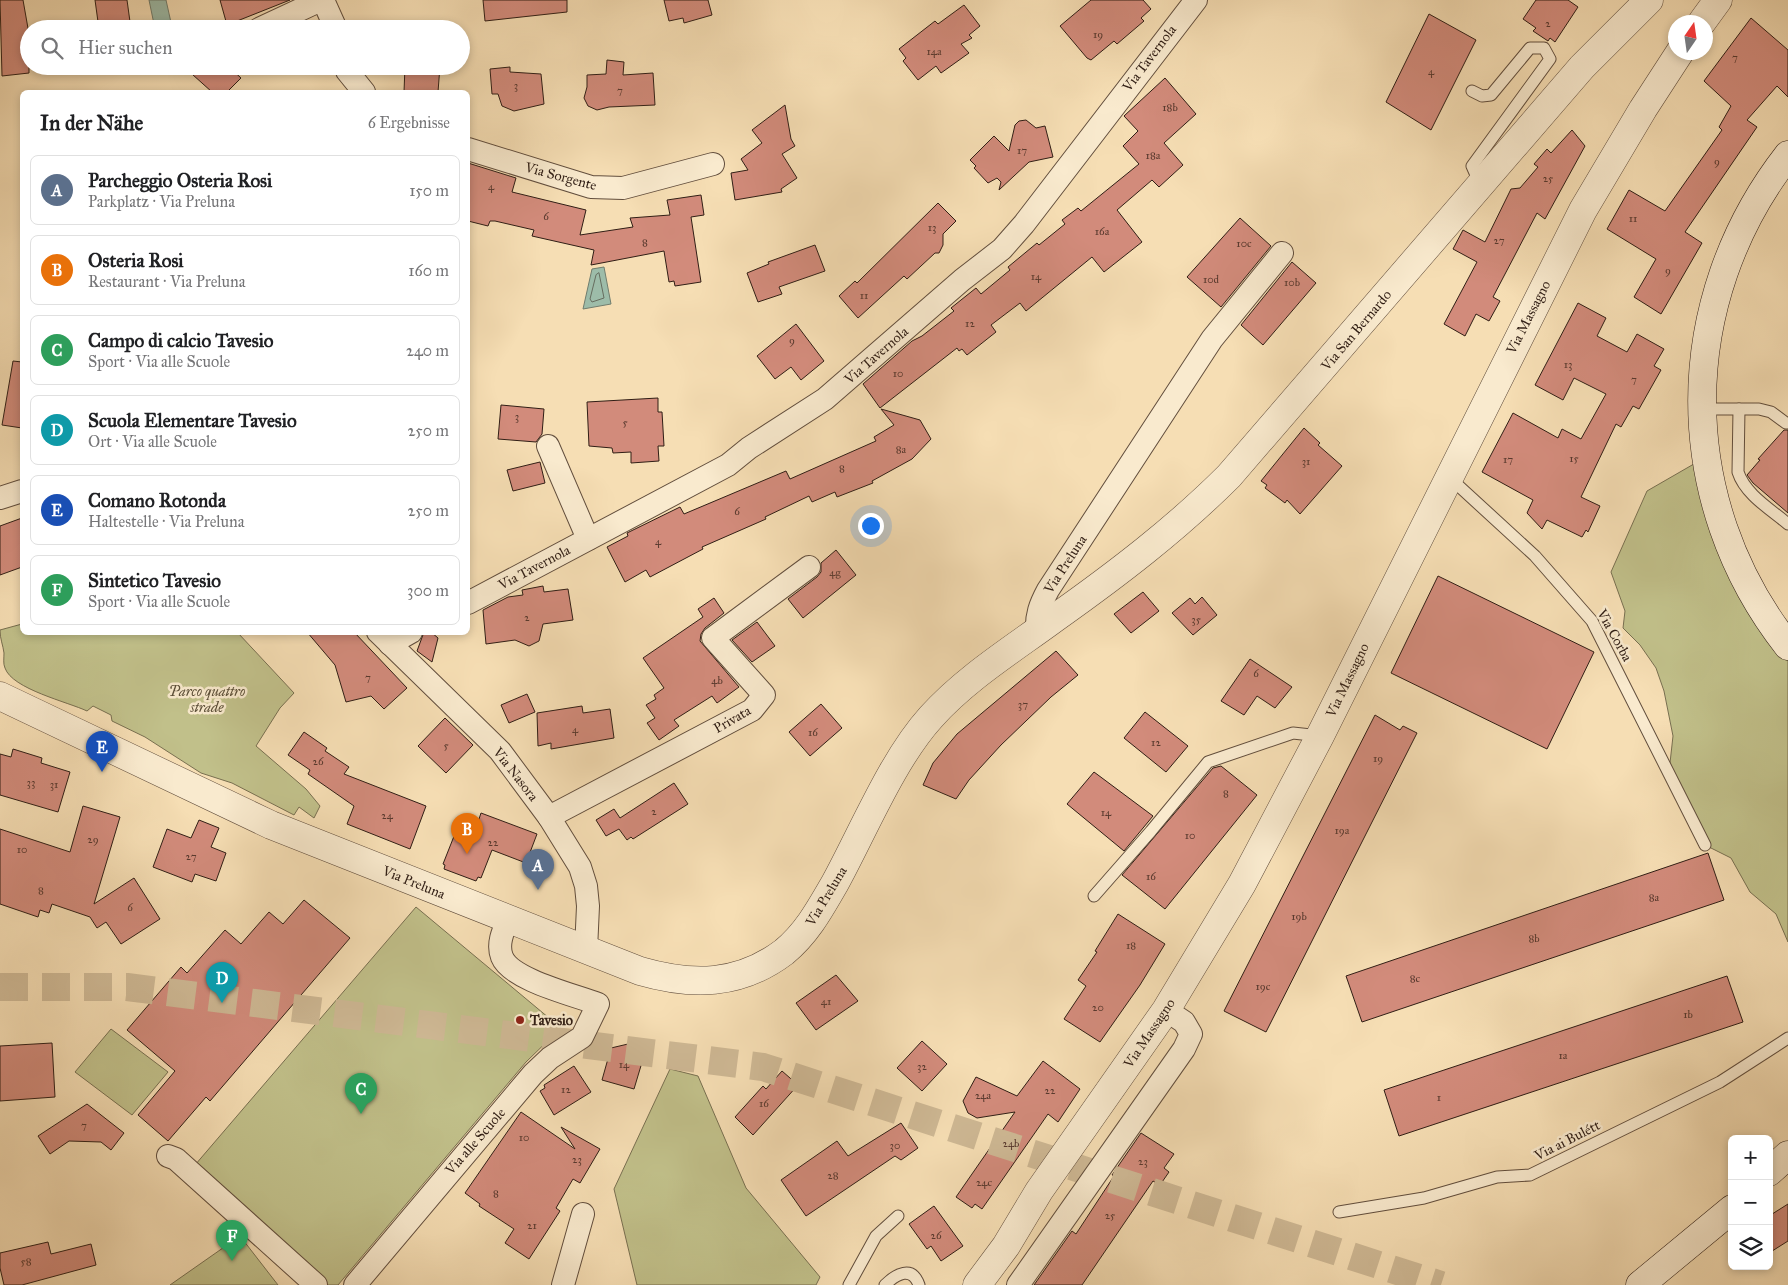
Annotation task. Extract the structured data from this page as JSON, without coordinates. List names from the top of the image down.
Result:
{
  "streets": {
    "street": [
      "Via Tavernola",
      "Via Sorgente",
      "Via Massagno",
      "Via San Bernardo",
      "Via Preluna",
      "Privata",
      "Via Nasora",
      "Via alle Scuole"
    ],
    "lane": ["Via Corba", "Via ai Bulétt"]
  },
  "crossings": [
    ["Via Massagno", "Via Corba"],
    ["Via San Bernardo", "Via Preluna"],
    ["Via Preluna", "Via Nasora"],
    ["Via Preluna", "Via alle Scuole"],
    ["Privata", "Via Nasora"]
  ],
  "parks": ["Parco quattro strade"],
  "places": ["Tavesio"],
  "house_numbers": [
    "2",
    "19",
    "14a",
    "7",
    "4",
    "3",
    "7",
    "18b",
    "17",
    "18a",
    "9",
    "25",
    "4",
    "6",
    "11",
    "13",
    "16a",
    "27",
    "8",
    "10c",
    "9",
    "14",
    "10d",
    "10b",
    "11",
    "12",
    "9",
    "13",
    "10",
    "7",
    "3",
    "5",
    "8a",
    "15",
    "17",
    "31",
    "8",
    "6",
    "4",
    "4g",
    "2",
    "35",
    "6",
    "7",
    "4b",
    "37",
    "4",
    "16",
    "12",
    "5",
    "19",
    "26",
    "33",
    "31",
    "8",
    "2",
    "14",
    "24",
    "19a",
    "10",
    "29",
    "22",
    "10",
    "27",
    "16",
    "8",
    "8a",
    "6",
    "19b",
    "8b",
    "18",
    "8c",
    "19c",
    "41",
    "20",
    "1b",
    "1a",
    "14",
    "32",
    "12",
    "22",
    "24a",
    "1",
    "16",
    "7",
    "10",
    "24b",
    "30",
    "23",
    "23",
    "28",
    "24c",
    "8",
    "25",
    "21",
    "26",
    "58"
  ],
  "north": "top",
  "page": {
    "search": "Hier suchen",
    "heading": ["In der Nähe", "6 Ergebnisse"],
    "list": [
      {
        "mark": "A",
        "name": "Parcheggio Osteria Rosi",
        "note": "Parkplatz · Via Preluna",
        "value": "150 m"
      },
      {
        "mark": "B",
        "name": "Osteria Rosi",
        "note": "Restaurant · Via Preluna",
        "value": "160 m"
      },
      {
        "mark": "C",
        "name": "Campo di calcio Tavesio",
        "note": "Sport · Via alle Scuole",
        "value": "240 m"
      },
      {
        "mark": "D",
        "name": "Scuola Elementare Tavesio",
        "note": "Ort · Via alle Scuole",
        "value": "250 m"
      },
      {
        "mark": "E",
        "name": "Comano Rotonda",
        "note": "Haltestelle · Via Preluna",
        "value": "250 m"
      },
      {
        "mark": "F",
        "name": "Sintetico Tavesio",
        "note": "Sport · Via alle Scuole",
        "value": "300 m"
      }
    ],
    "pins": [
      "E",
      "B",
      "A",
      "D",
      "C",
      "F"
    ],
    "map_buttons": ["+", "−"]
  }
}
